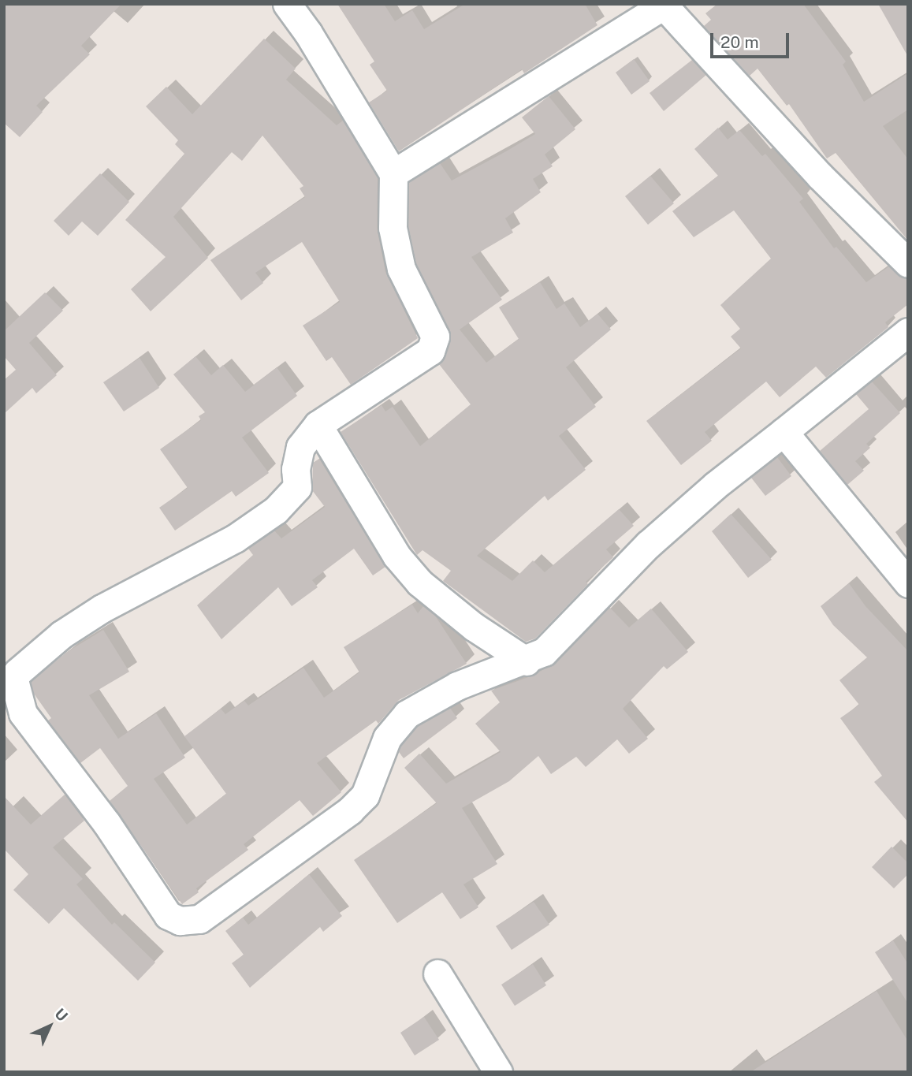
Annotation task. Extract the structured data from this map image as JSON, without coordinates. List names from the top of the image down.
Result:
{
  "scale_bar": "20 m",
  "north": "top right"
}
